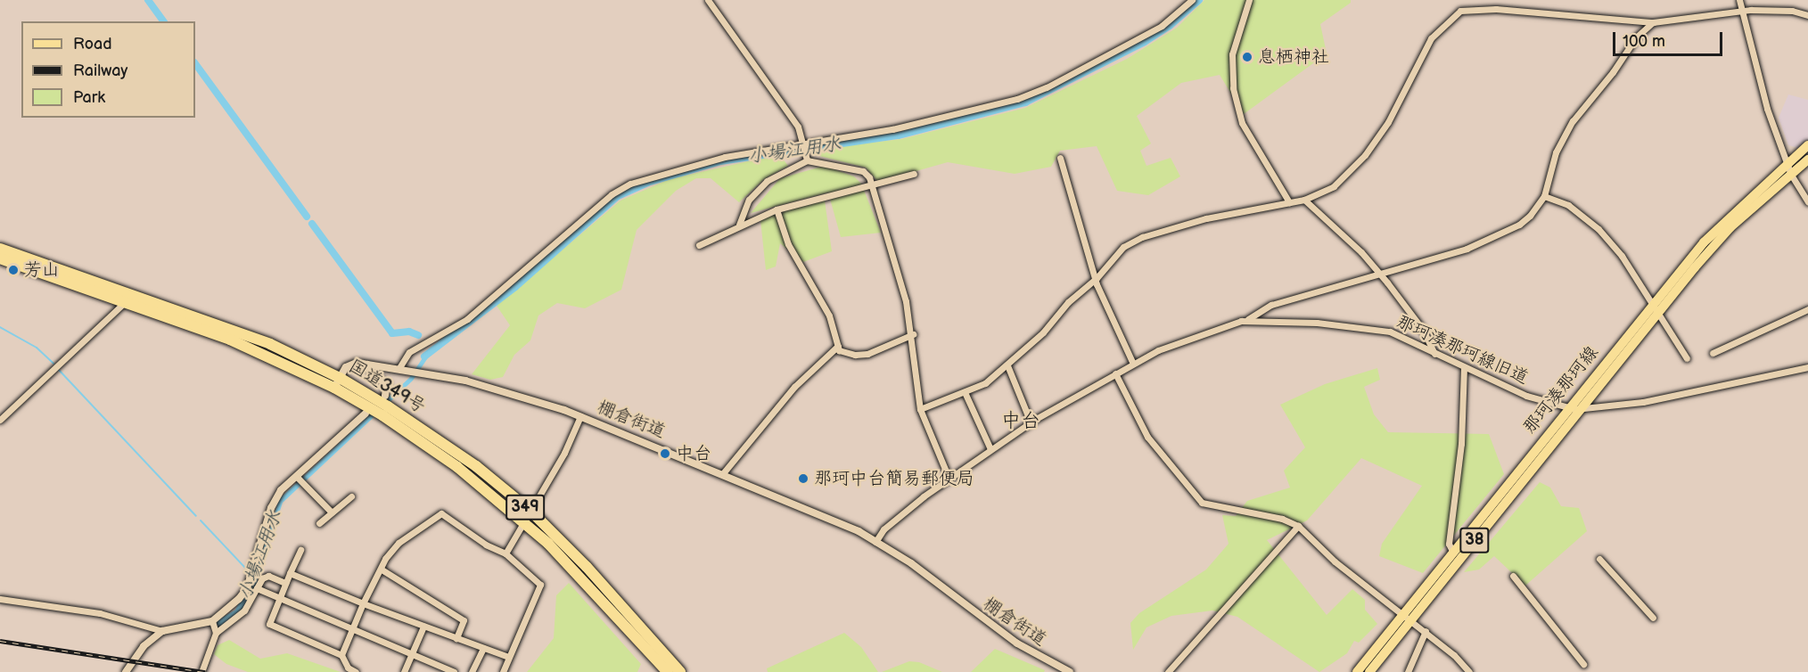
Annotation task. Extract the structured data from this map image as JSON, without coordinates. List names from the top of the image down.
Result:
{
  "streets": {
    "highway": ["国道349号", "349"],
    "main road": ["那珂湊那珂線", "38"],
    "street": ["那珂湊那珂線旧道", "棚倉街道"]
  },
  "crossings": [
    ["那珂湊那珂線旧道", "那珂湊那珂線"],
    ["那珂湊那珂線旧道", "棚倉街道"],
    ["国道349号", "棚倉街道"]
  ],
  "districts": ["中台"],
  "water": ["小場江用水"],
  "places": [
    "息栖神社",
    "芳山",
    "中台",
    "那珂中台簡易郵便局"
  ],
  "legend": ["Road", "Railway", "Park"],
  "scale_bar": "100 m"
}
